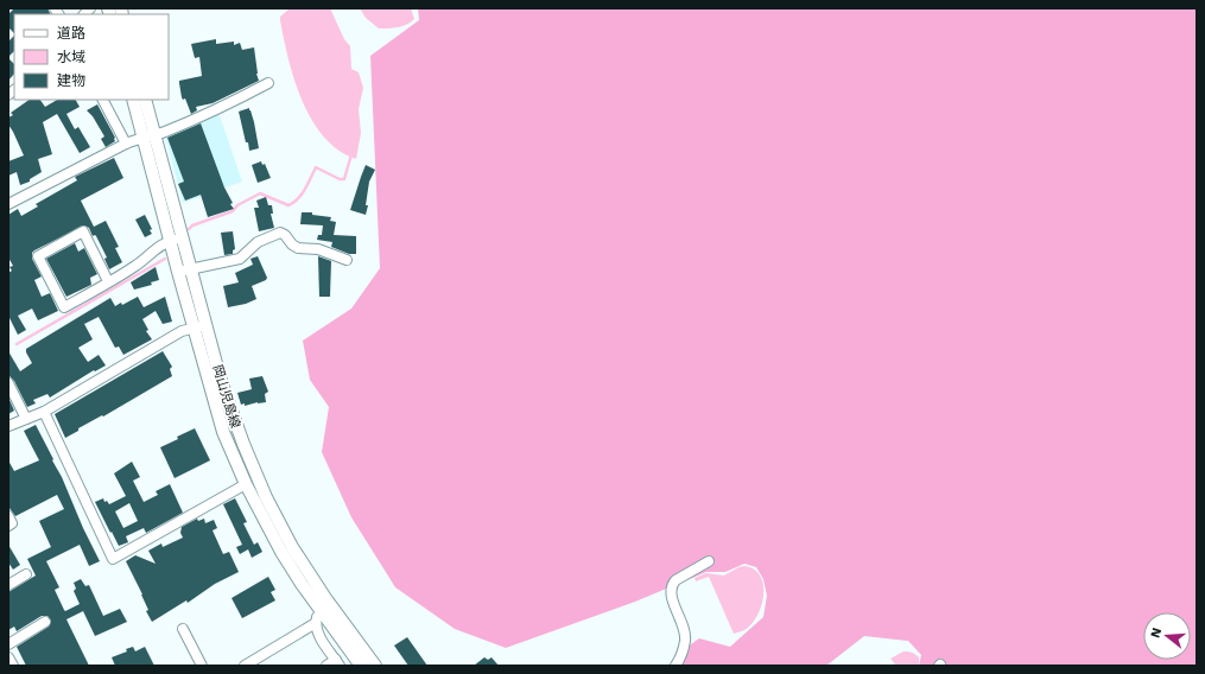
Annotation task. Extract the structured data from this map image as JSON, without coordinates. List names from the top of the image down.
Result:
{
  "streets": {
    "main road": ["岡山児島線"]
  },
  "legend": ["道路", "水域", "建物"],
  "north": "left"
}
